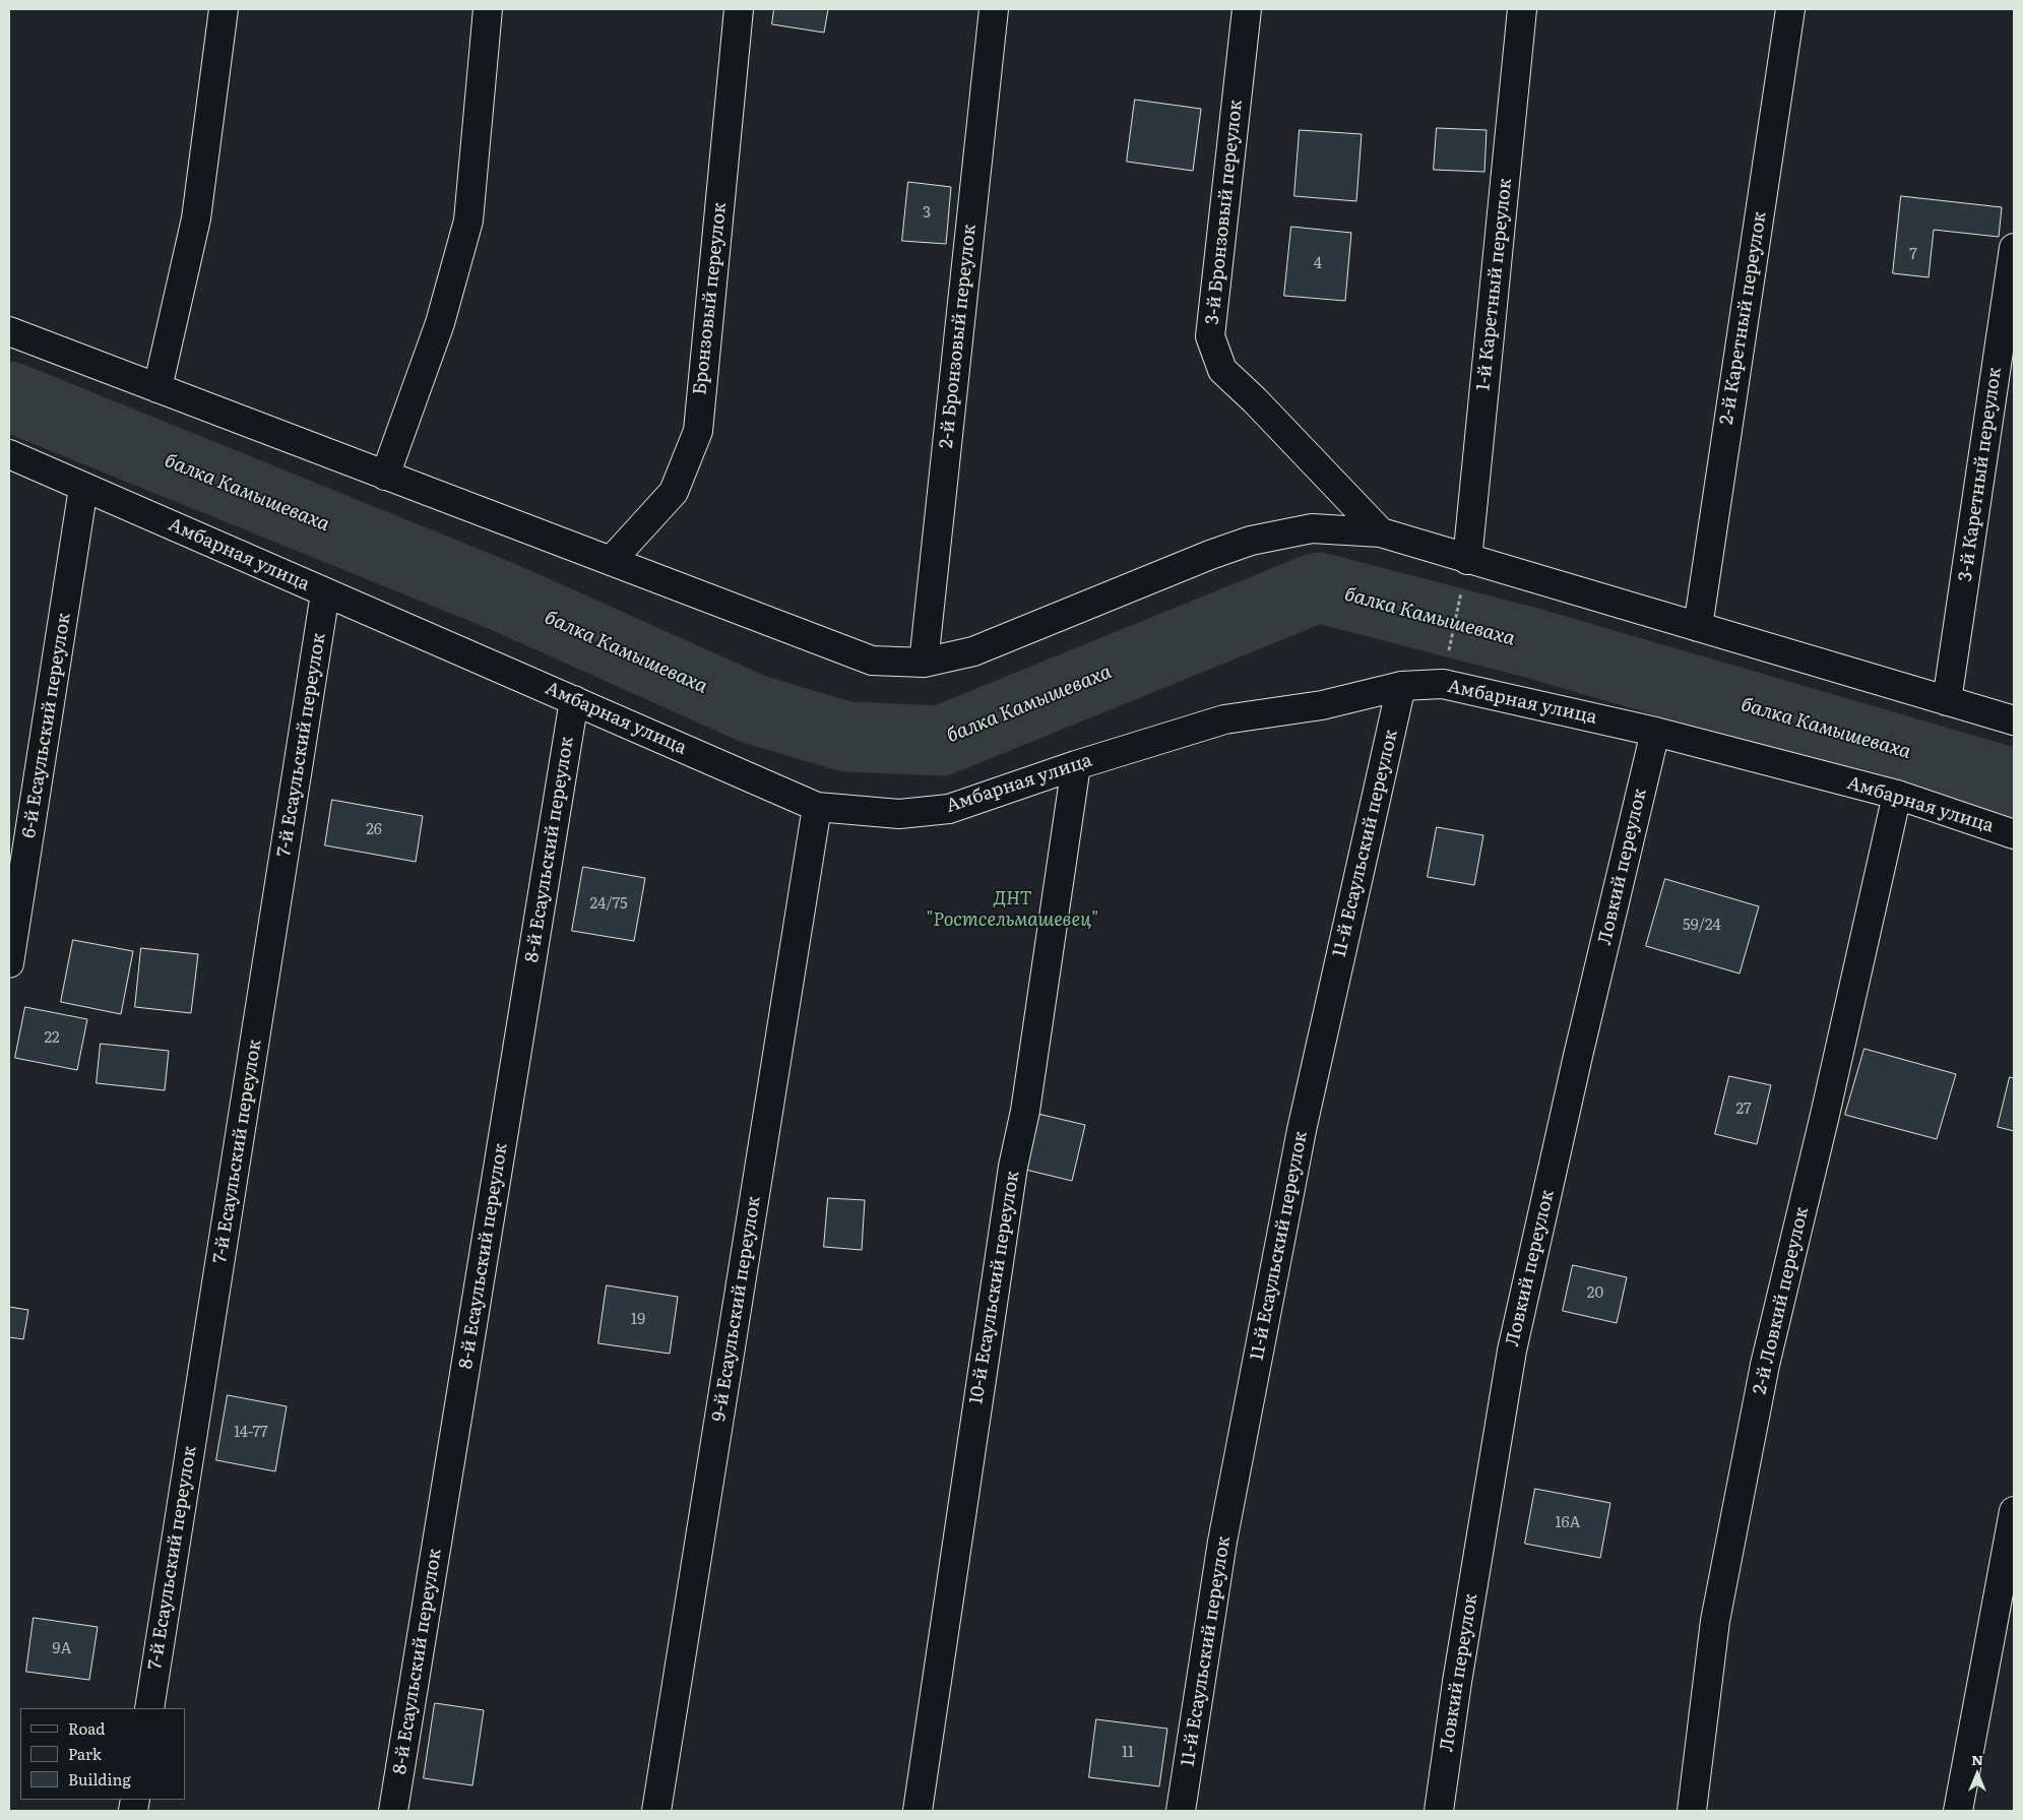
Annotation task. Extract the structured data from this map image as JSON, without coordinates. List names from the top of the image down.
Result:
{
  "streets": {
    "street": [
      "3-й Бронзовый переулок",
      "1-й Каретный переулок",
      "Бронзовый переулок",
      "2-й Каретный переулок",
      "2-й Бронзовый переулок",
      "3-й Каретный переулок",
      "Амбарная улица",
      "6-й Есаульский переулок",
      "7-й Есаульский переулок",
      "11-й Есаульский переулок",
      "8-й Есаульский переулок",
      "Ловкий переулок",
      "10-й Есаульский переулок",
      "2-й Ловкий переулок",
      "9-й Есаульский переулок"
    ]
  },
  "crossings": [
    ["Амбарная улица", "6-й Есаульский переулок"],
    ["Амбарная улица", "7-й Есаульский переулок"],
    ["Амбарная улица", "11-й Есаульский переулок"],
    ["Амбарная улица", "8-й Есаульский переулок"],
    ["Амбарная улица", "Ловкий переулок"],
    ["Амбарная улица", "10-й Есаульский переулок"],
    ["Амбарная улица", "2-й Ловкий переулок"],
    ["Амбарная улица", "9-й Есаульский переулок"]
  ],
  "water": ["балка Камышеваха"],
  "parks": ["ДНТ \"Ростсельмашевец\""],
  "house_numbers": [
    "3",
    "7",
    "4",
    "26",
    "24/75",
    "59/24",
    "22",
    "27",
    "20",
    "19",
    "14-77",
    "16А",
    "9А",
    "11"
  ],
  "legend": ["Road", "Park", "Building"],
  "north": "top"
}
